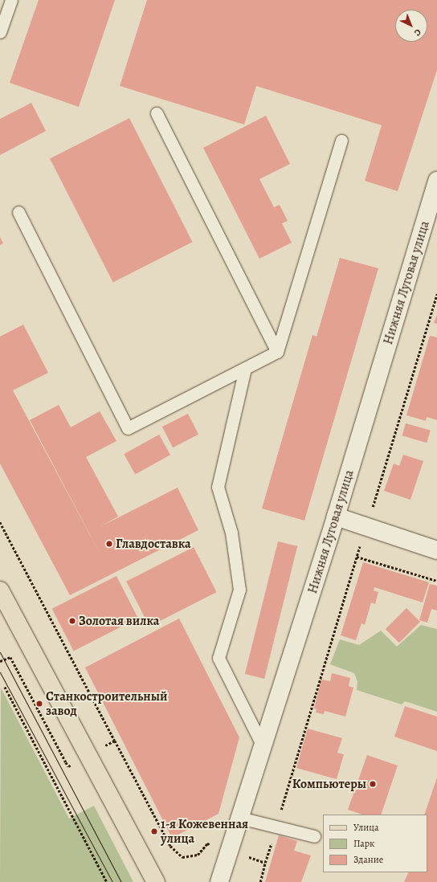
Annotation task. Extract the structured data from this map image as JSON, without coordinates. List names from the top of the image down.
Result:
{
  "streets": {
    "street": ["Нижняя Луговая улица"]
  },
  "places": [
    "Главдоставка",
    "Золотая вилка",
    "Станкостроительный завод",
    "Компьютеры",
    "1-я Кожевенная улица"
  ],
  "legend": ["Улица", "Парк", "Здание"],
  "north": "bottom right"
}
